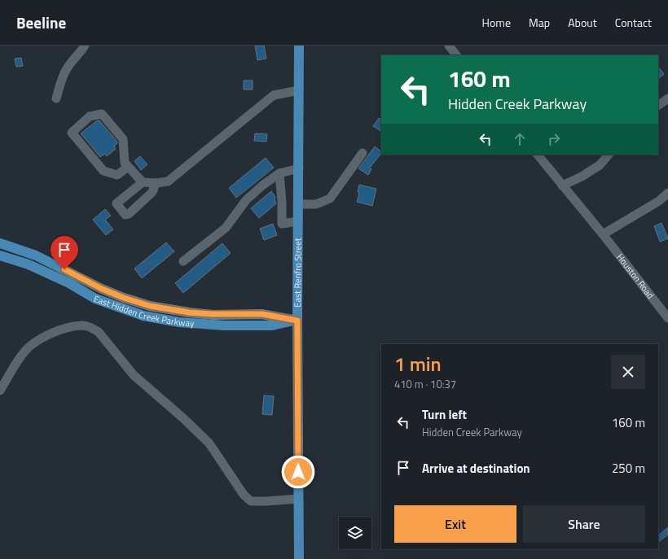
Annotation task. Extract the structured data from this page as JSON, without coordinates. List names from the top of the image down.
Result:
{
  "streets": {
    "main road": ["East Renfro Street", "East Hidden Creek Parkway"],
    "street": ["Houston Road"]
  },
  "crossings": [
    ["East Renfro Street", "East Hidden Creek Parkway"]
  ],
  "page": {
    "header": "Beeline",
    "nav": [
      "Home",
      "Map",
      "About",
      "Contact"
    ],
    "turn": ["160 m", "Hidden Creek Parkway"],
    "heading": ["1 min", "410 m · 10:37"],
    "list": [
      {
        "name": "Turn left",
        "note": "Hidden Creek Parkway",
        "value": "160 m"
      },
      {
        "name": "Arrive at destination",
        "value": "250 m"
      }
    ],
    "buttons": ["Exit", "Share"]
  }
}
